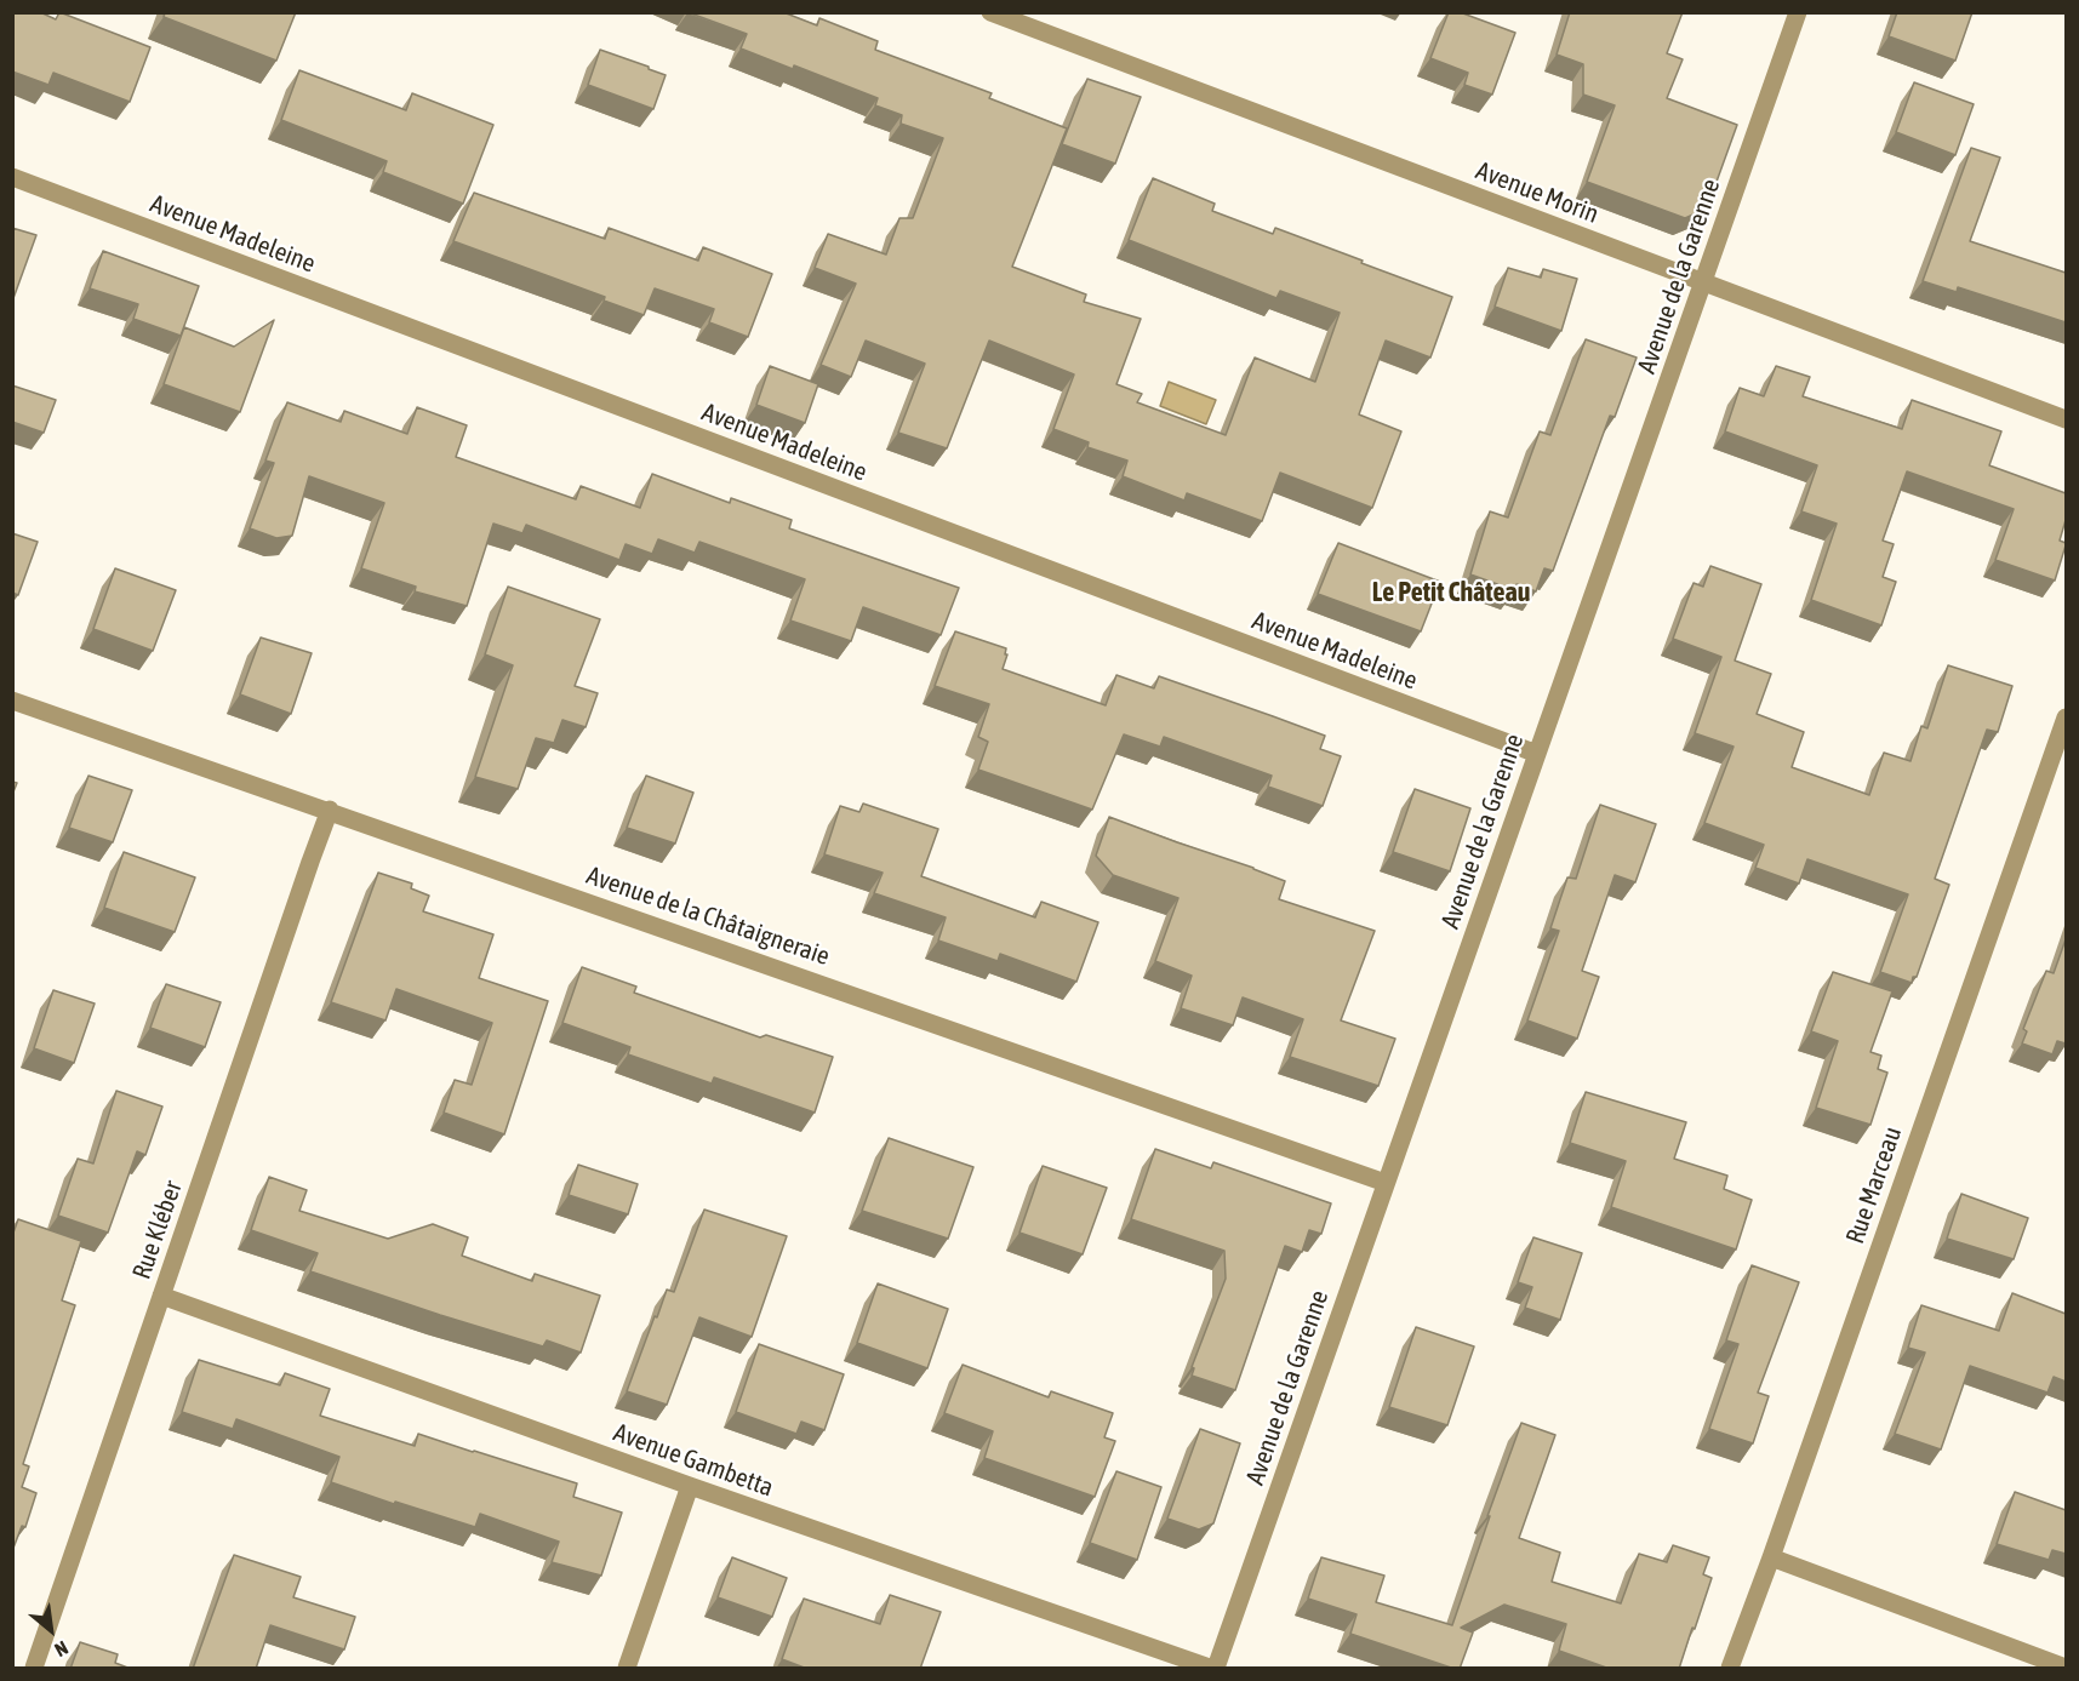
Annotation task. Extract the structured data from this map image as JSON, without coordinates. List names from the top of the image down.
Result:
{
  "streets": {
    "street": [
      "Avenue Morin",
      "Avenue Madeleine",
      "Avenue de la Garenne",
      "Avenue de la Châtaigneraie",
      "Rue Marceau",
      "Rue Kléber",
      "Avenue Gambetta"
    ]
  },
  "crossings": [
    ["Avenue Morin", "Avenue de la Garenne"],
    ["Avenue Madeleine", "Avenue de la Garenne"],
    ["Avenue de la Garenne", "Avenue de la Châtaigneraie"],
    ["Avenue de la Châtaigneraie", "Rue Kléber"],
    ["Rue Kléber", "Avenue Gambetta"]
  ],
  "districts": ["Le Petit Château"],
  "north": "bottom right"
}
